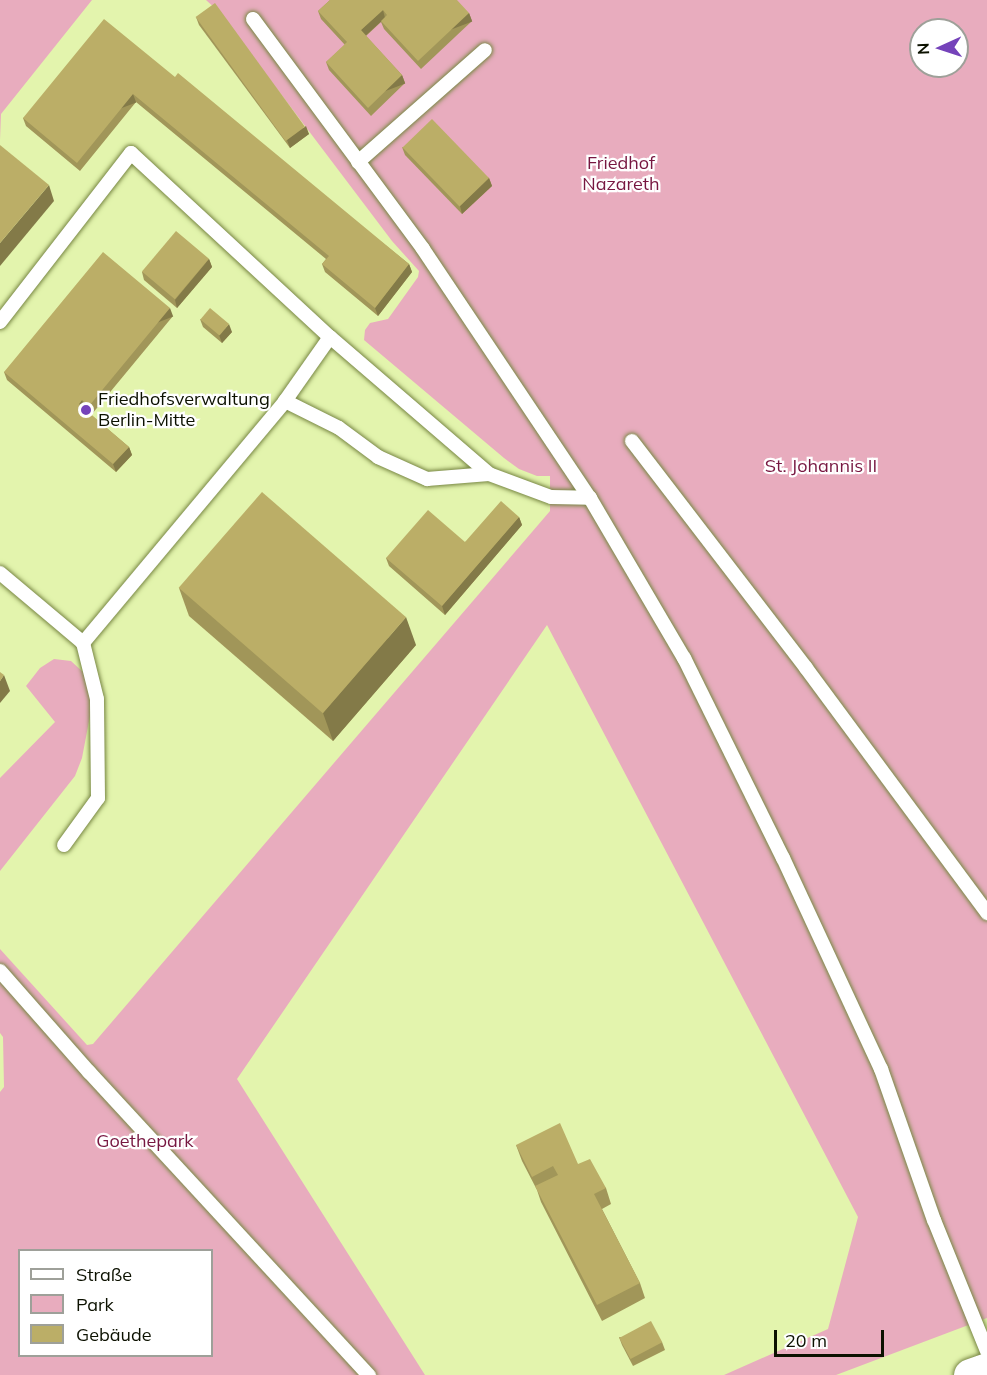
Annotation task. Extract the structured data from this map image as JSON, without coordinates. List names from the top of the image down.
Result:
{
  "parks": ["Friedhof Nazareth", "St. Johannis II", "Goethepark"],
  "places": ["Friedhofsverwaltung Berlin-Mitte"],
  "legend": ["Straße", "Park", "Gebäude"],
  "scale_bar": "20 m",
  "north": "left"
}
